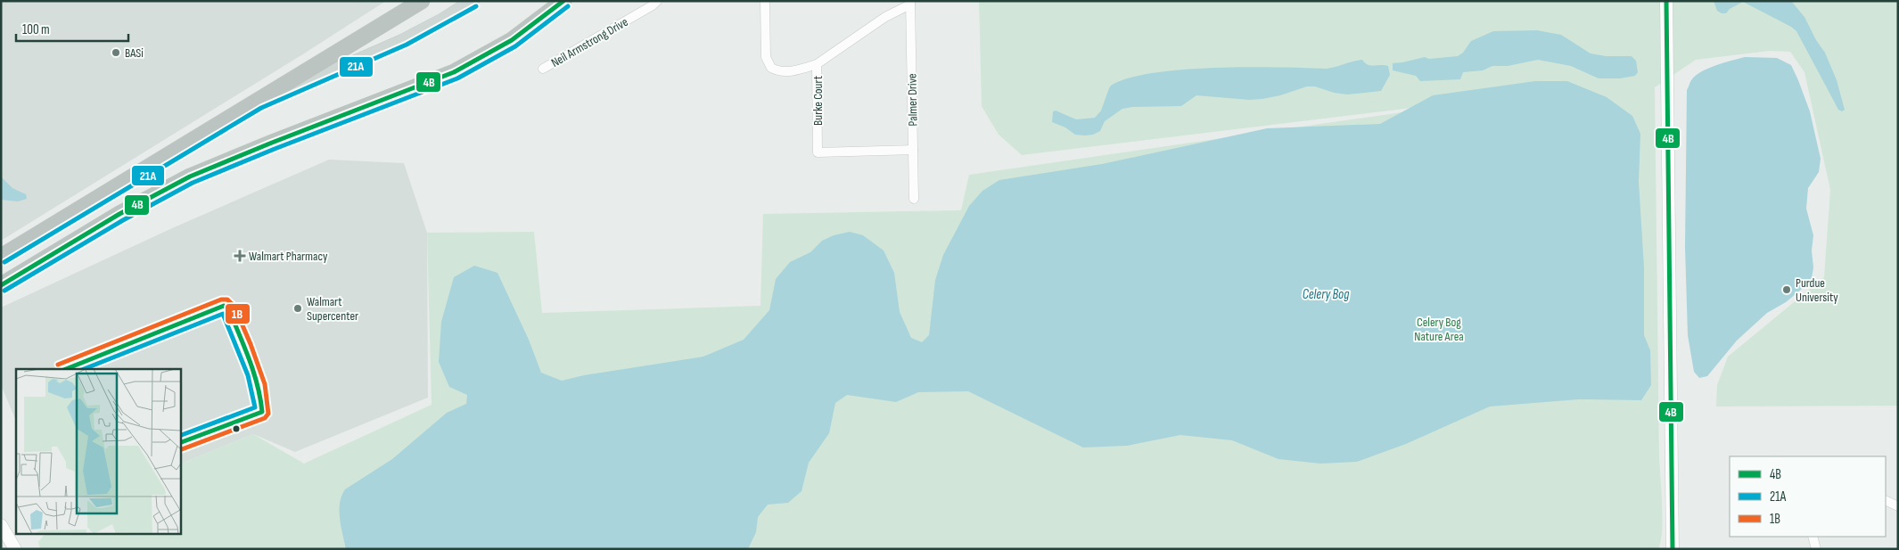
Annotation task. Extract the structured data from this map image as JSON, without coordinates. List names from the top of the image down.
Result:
{
  "streets": {
    "street": ["Neil Armstrong Drive", "Palmer Drive", "Burke Court"]
  },
  "crossings": [
    ["Palmer Drive", "Burke Court"]
  ],
  "water": ["Celery Bog"],
  "parks": ["Celery Bog Nature Area"],
  "places": {
    "other": ["BASi", "Purdue University", "Walmart Supercenter"],
    "health": ["Walmart Pharmacy"]
  },
  "lines": ["transit line 4B", "transit line 21A", "transit line 1B"],
  "legend": ["4B", "21A", "1B"],
  "scale_bar": "100 m"
}
